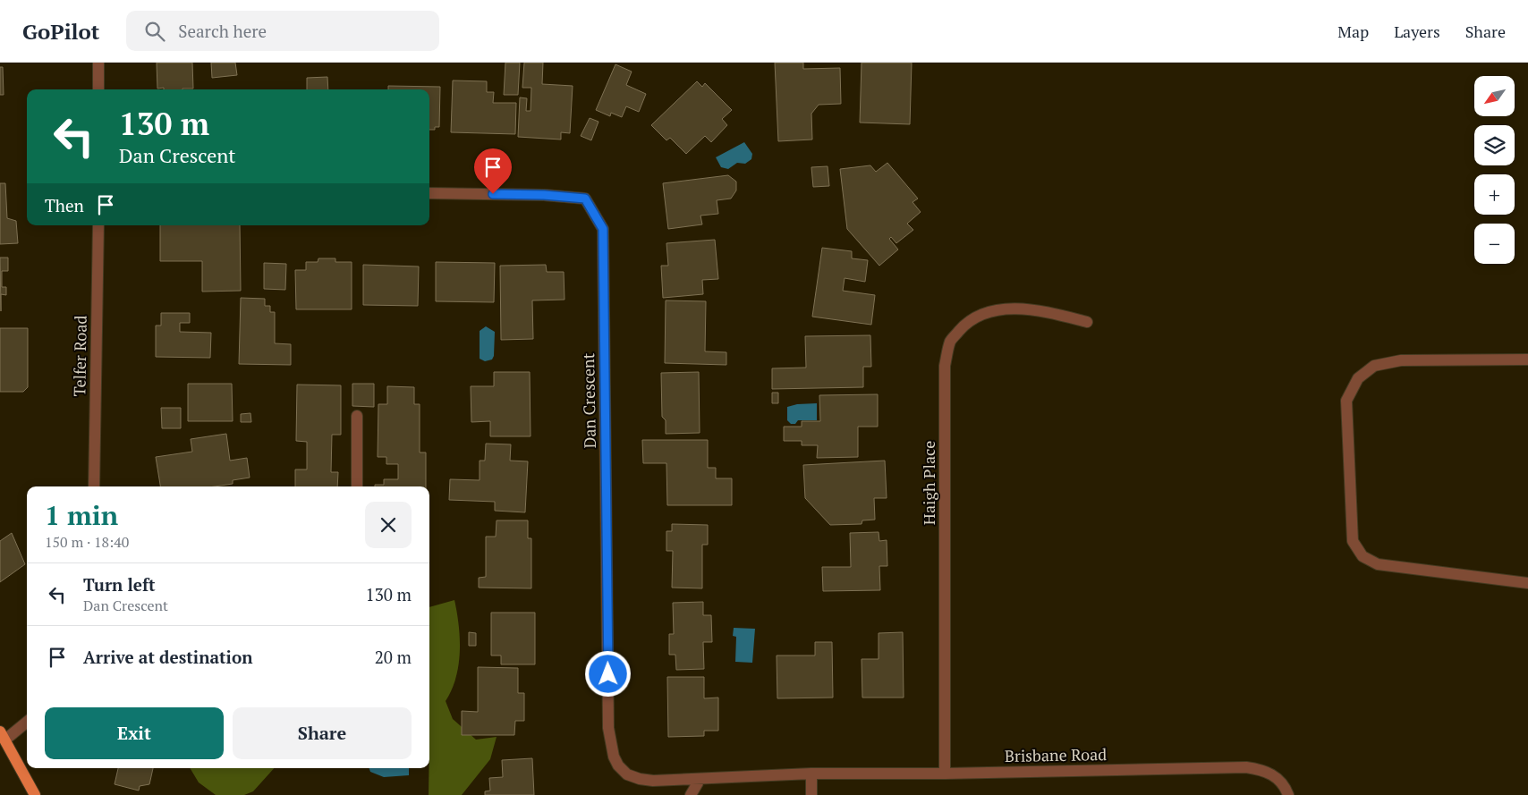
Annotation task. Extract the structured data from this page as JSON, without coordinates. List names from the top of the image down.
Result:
{
  "streets": {
    "street": [
      "Telfer Road",
      "Dan Crescent",
      "Haigh Place",
      "Brisbane Road"
    ]
  },
  "crossings": [
    ["Dan Crescent", "Brisbane Road"],
    ["Haigh Place", "Brisbane Road"]
  ],
  "north": "bottom left",
  "page": {
    "header": "GoPilot",
    "search": "Search here",
    "nav": ["Map", "Layers", "Share"],
    "map_buttons": ["+", "−"],
    "turn": ["130 m", "Dan Crescent"],
    "then": "Then",
    "heading": ["1 min", "150 m · 18:40"],
    "list": [
      {
        "name": "Turn left",
        "note": "Dan Crescent",
        "value": "130 m"
      },
      {
        "name": "Arrive at destination",
        "value": "20 m"
      }
    ],
    "buttons": ["Exit", "Share"]
  }
}
